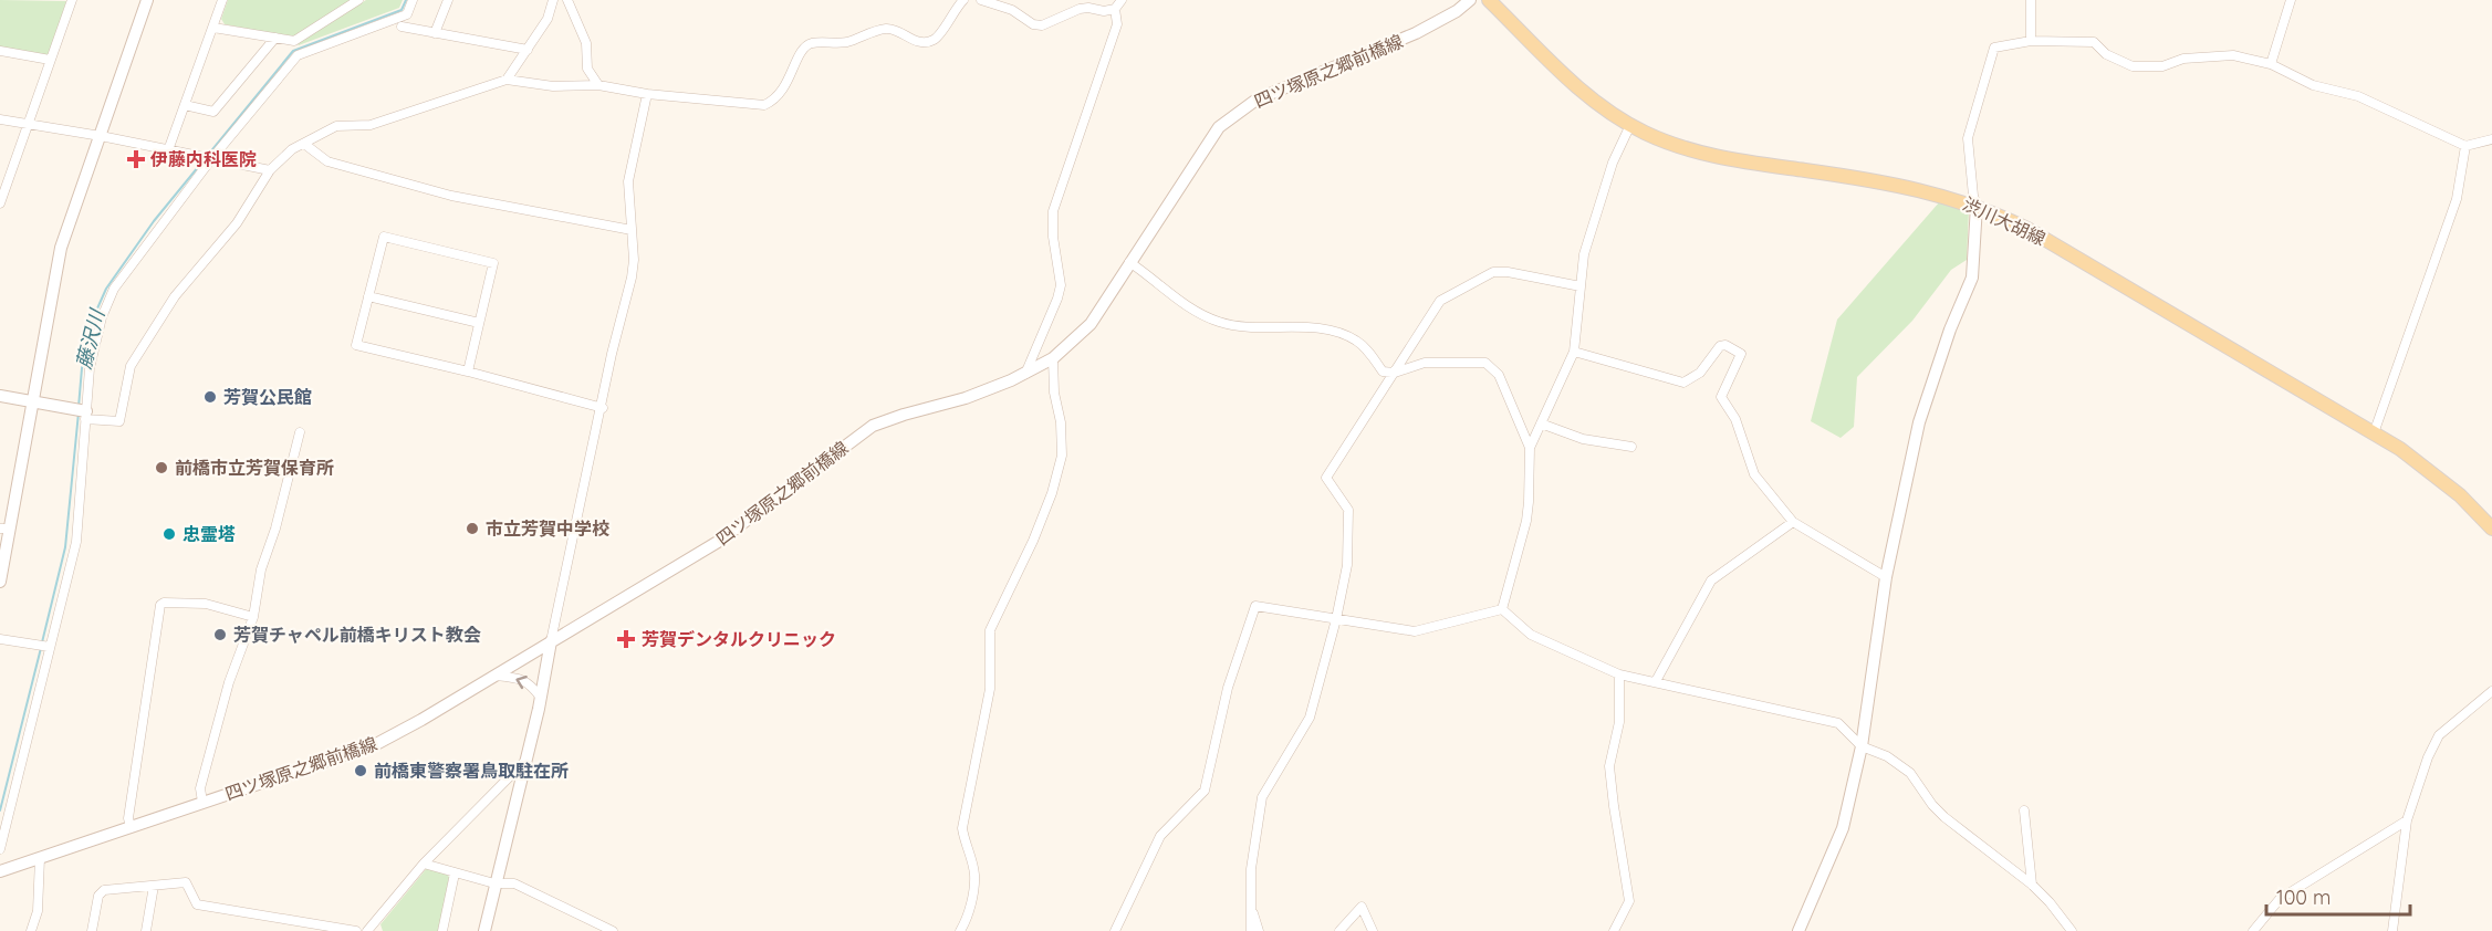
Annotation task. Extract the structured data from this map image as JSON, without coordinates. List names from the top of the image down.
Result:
{
  "streets": {
    "main road": ["四ツ塚原之郷前橋線", "渋川大胡線"]
  },
  "water": ["藤沢川"],
  "places": {
    "health": ["伊藤内科医院", "芳賀デンタルクリニック"],
    "other": [
      "芳賀公民館",
      "前橋市立芳賀保育所",
      "市立芳賀中学校",
      "忠霊塔",
      "芳賀チャペル前橋キリスト教会",
      "前橋東警察署鳥取駐在所"
    ]
  },
  "scale_bar": "100 m"
}
